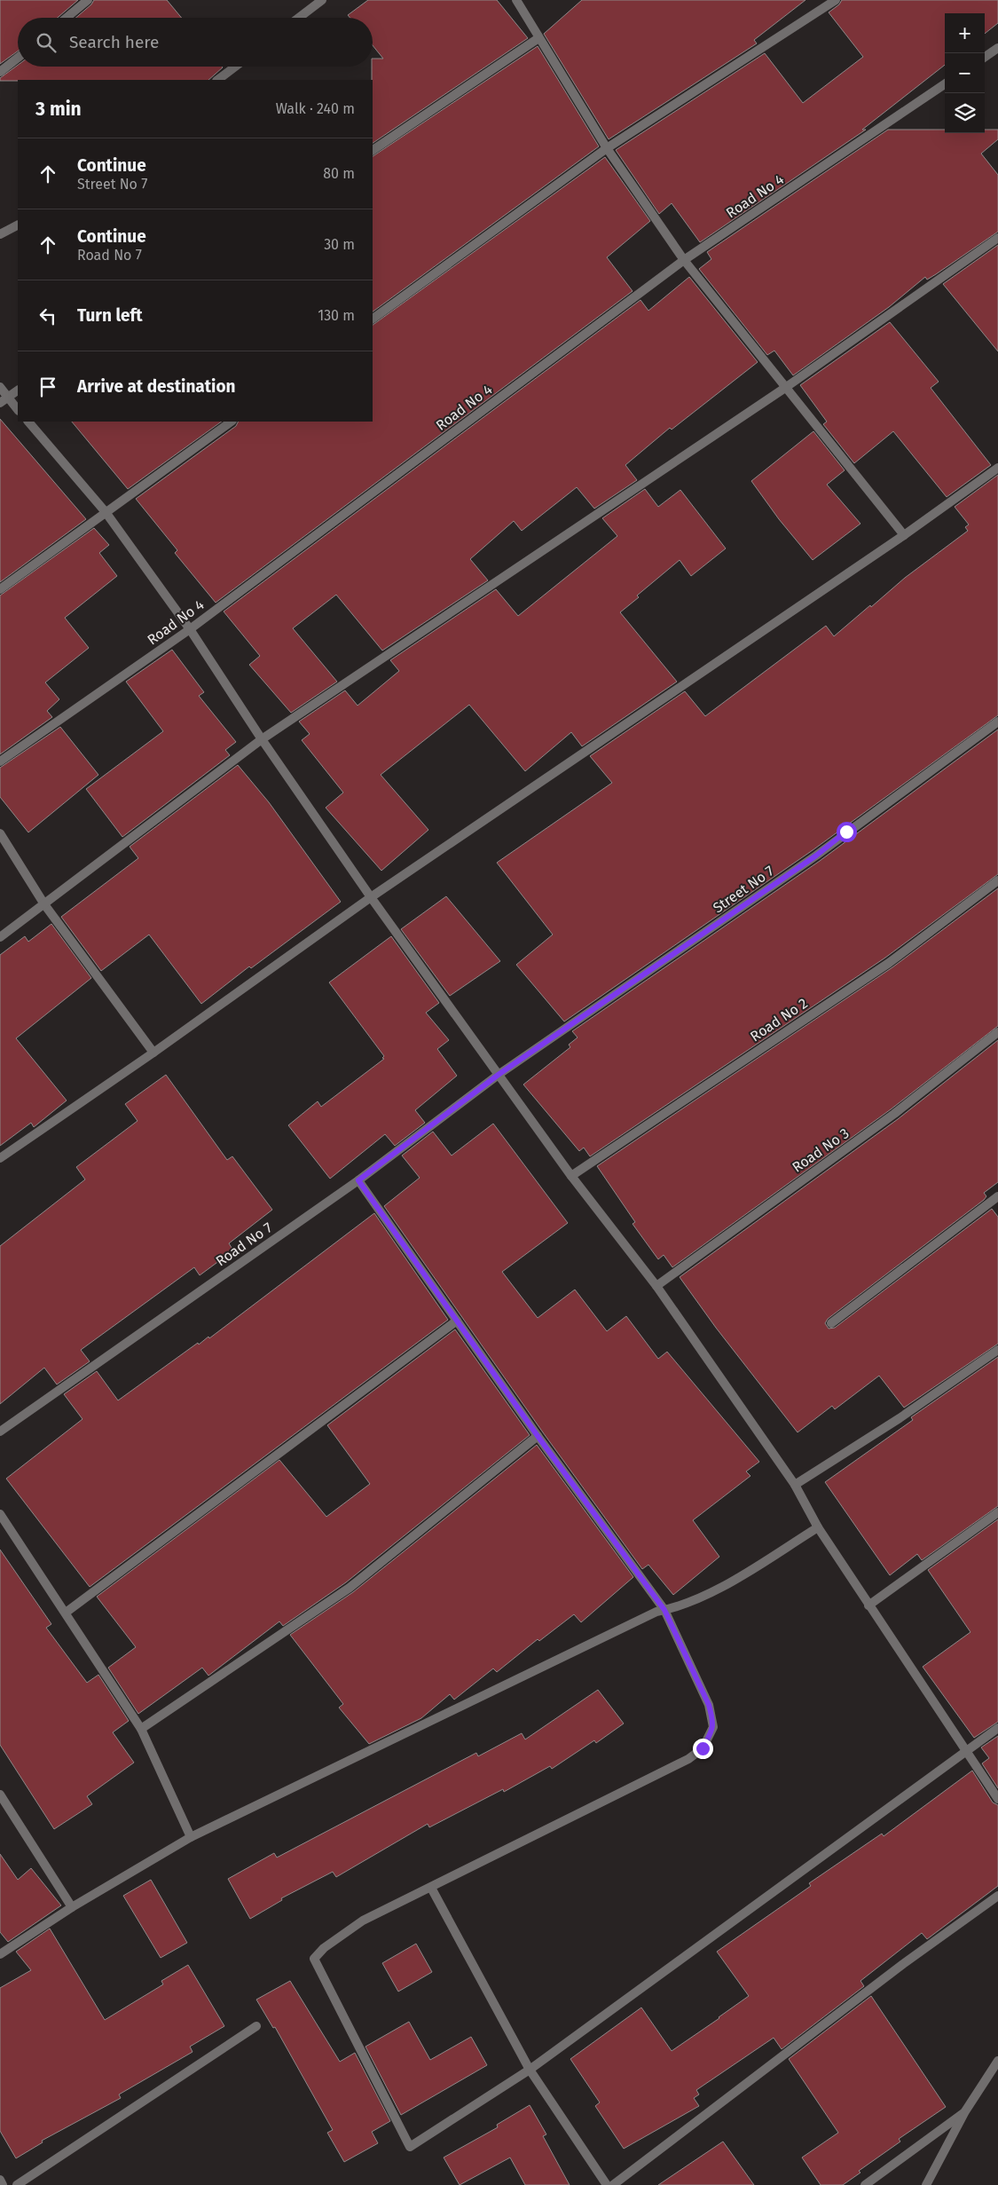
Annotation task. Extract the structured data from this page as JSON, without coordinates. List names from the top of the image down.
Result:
{
  "streets": {
    "street": [
      "Road No 4",
      "Street No 7",
      "Road No 2",
      "Road No 3",
      "Road No 7"
    ]
  },
  "crossings": [
    ["Street No 7", "Road No 7"]
  ],
  "page": {
    "map_buttons": ["+", "−"],
    "search": "Search here",
    "heading": ["3 min", "Walk · 240 m"],
    "list": [
      ["Continue", "Street No 7", "80 m"],
      ["Continue", "Road No 7", "30 m"],
      ["Turn left", "130 m"],
      "Arrive at destination"
    ]
  }
}
